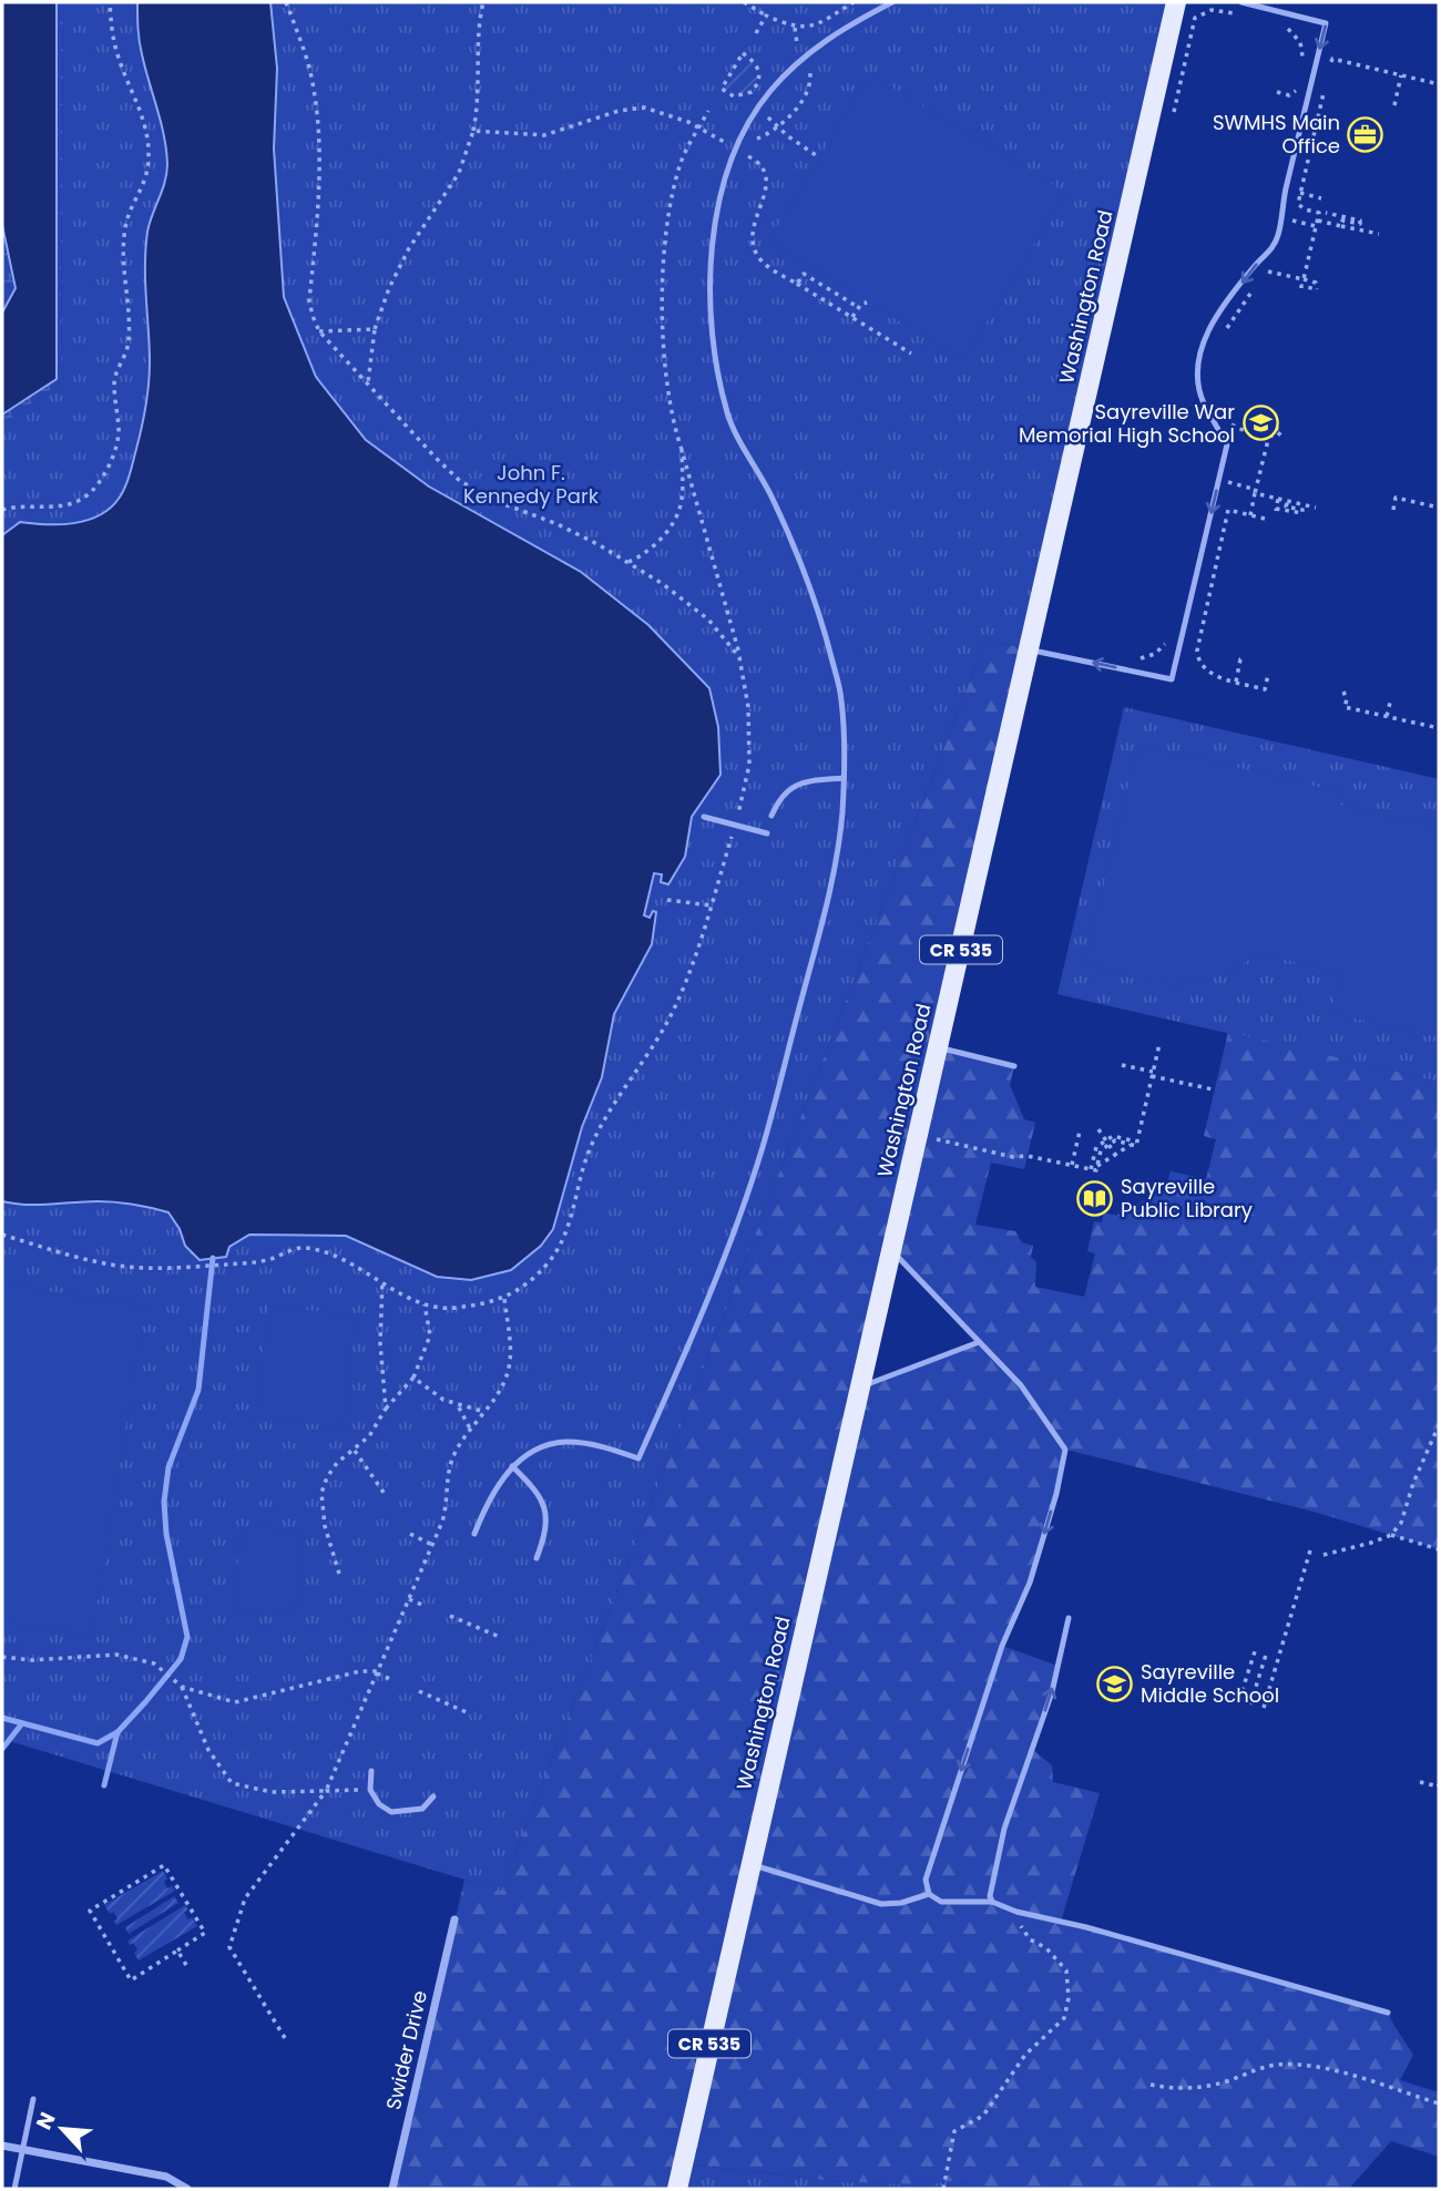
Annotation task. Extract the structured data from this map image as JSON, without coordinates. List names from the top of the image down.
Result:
{
  "streets": {
    "main road": ["Washington Road", "CR 535"],
    "street": ["Swider Drive"]
  },
  "parks": ["John F. Kennedy Park"],
  "places": {
    "office": ["SWMHS Main Office"],
    "school or university": ["Sayreville War Memorial High School", "Sayreville Middle School"],
    "library": ["Sayreville Public Library"]
  },
  "north": "top left"
}
